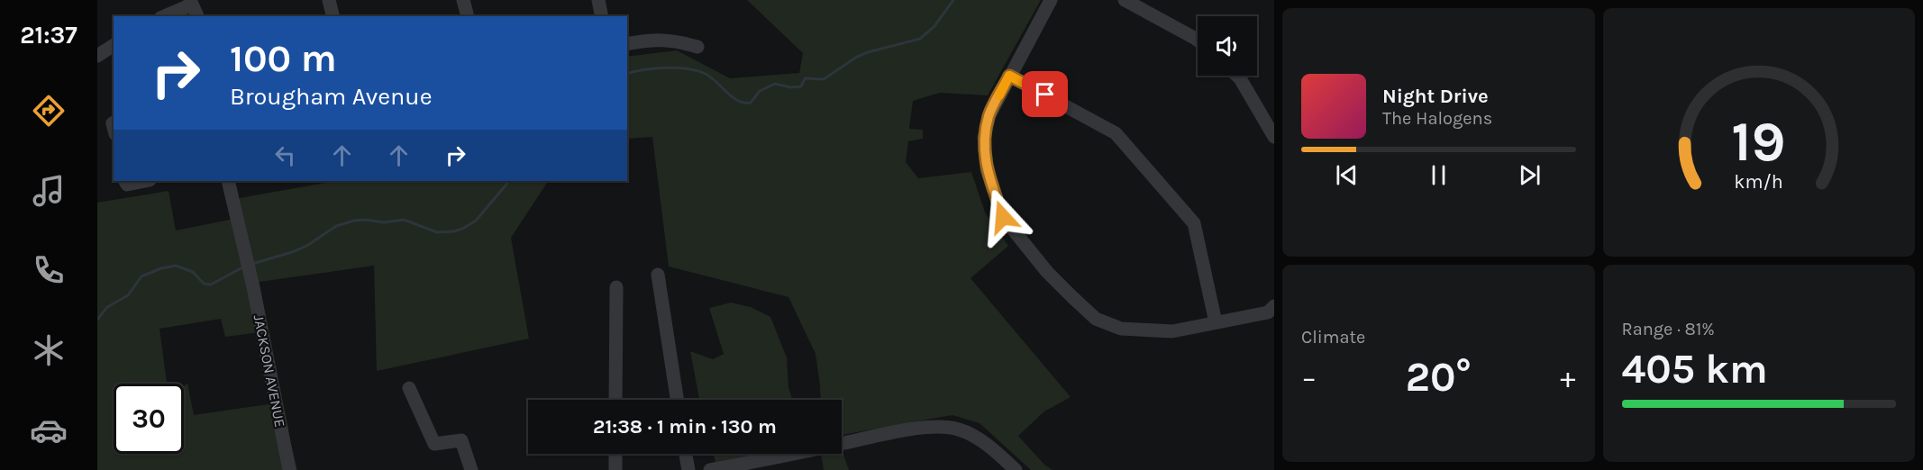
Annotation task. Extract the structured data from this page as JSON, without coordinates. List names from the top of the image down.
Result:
{
  "streets": {
    "street": ["JACKSON AVENUE"]
  },
  "page": {
    "tabs": "21:37",
    "turn": ["100 m", "Brougham Avenue"],
    "song": ["Night Drive", "The Halogens"],
    "tile": [
      "Climate",
      ["Range · 81%", "405 km"]
    ],
    "heat": ["−", "20°", "+"],
    "limit": "30",
    "trip": "21:38 · 1 min · 130 m",
    "gauge": ["19", "km/h"]
  }
}
